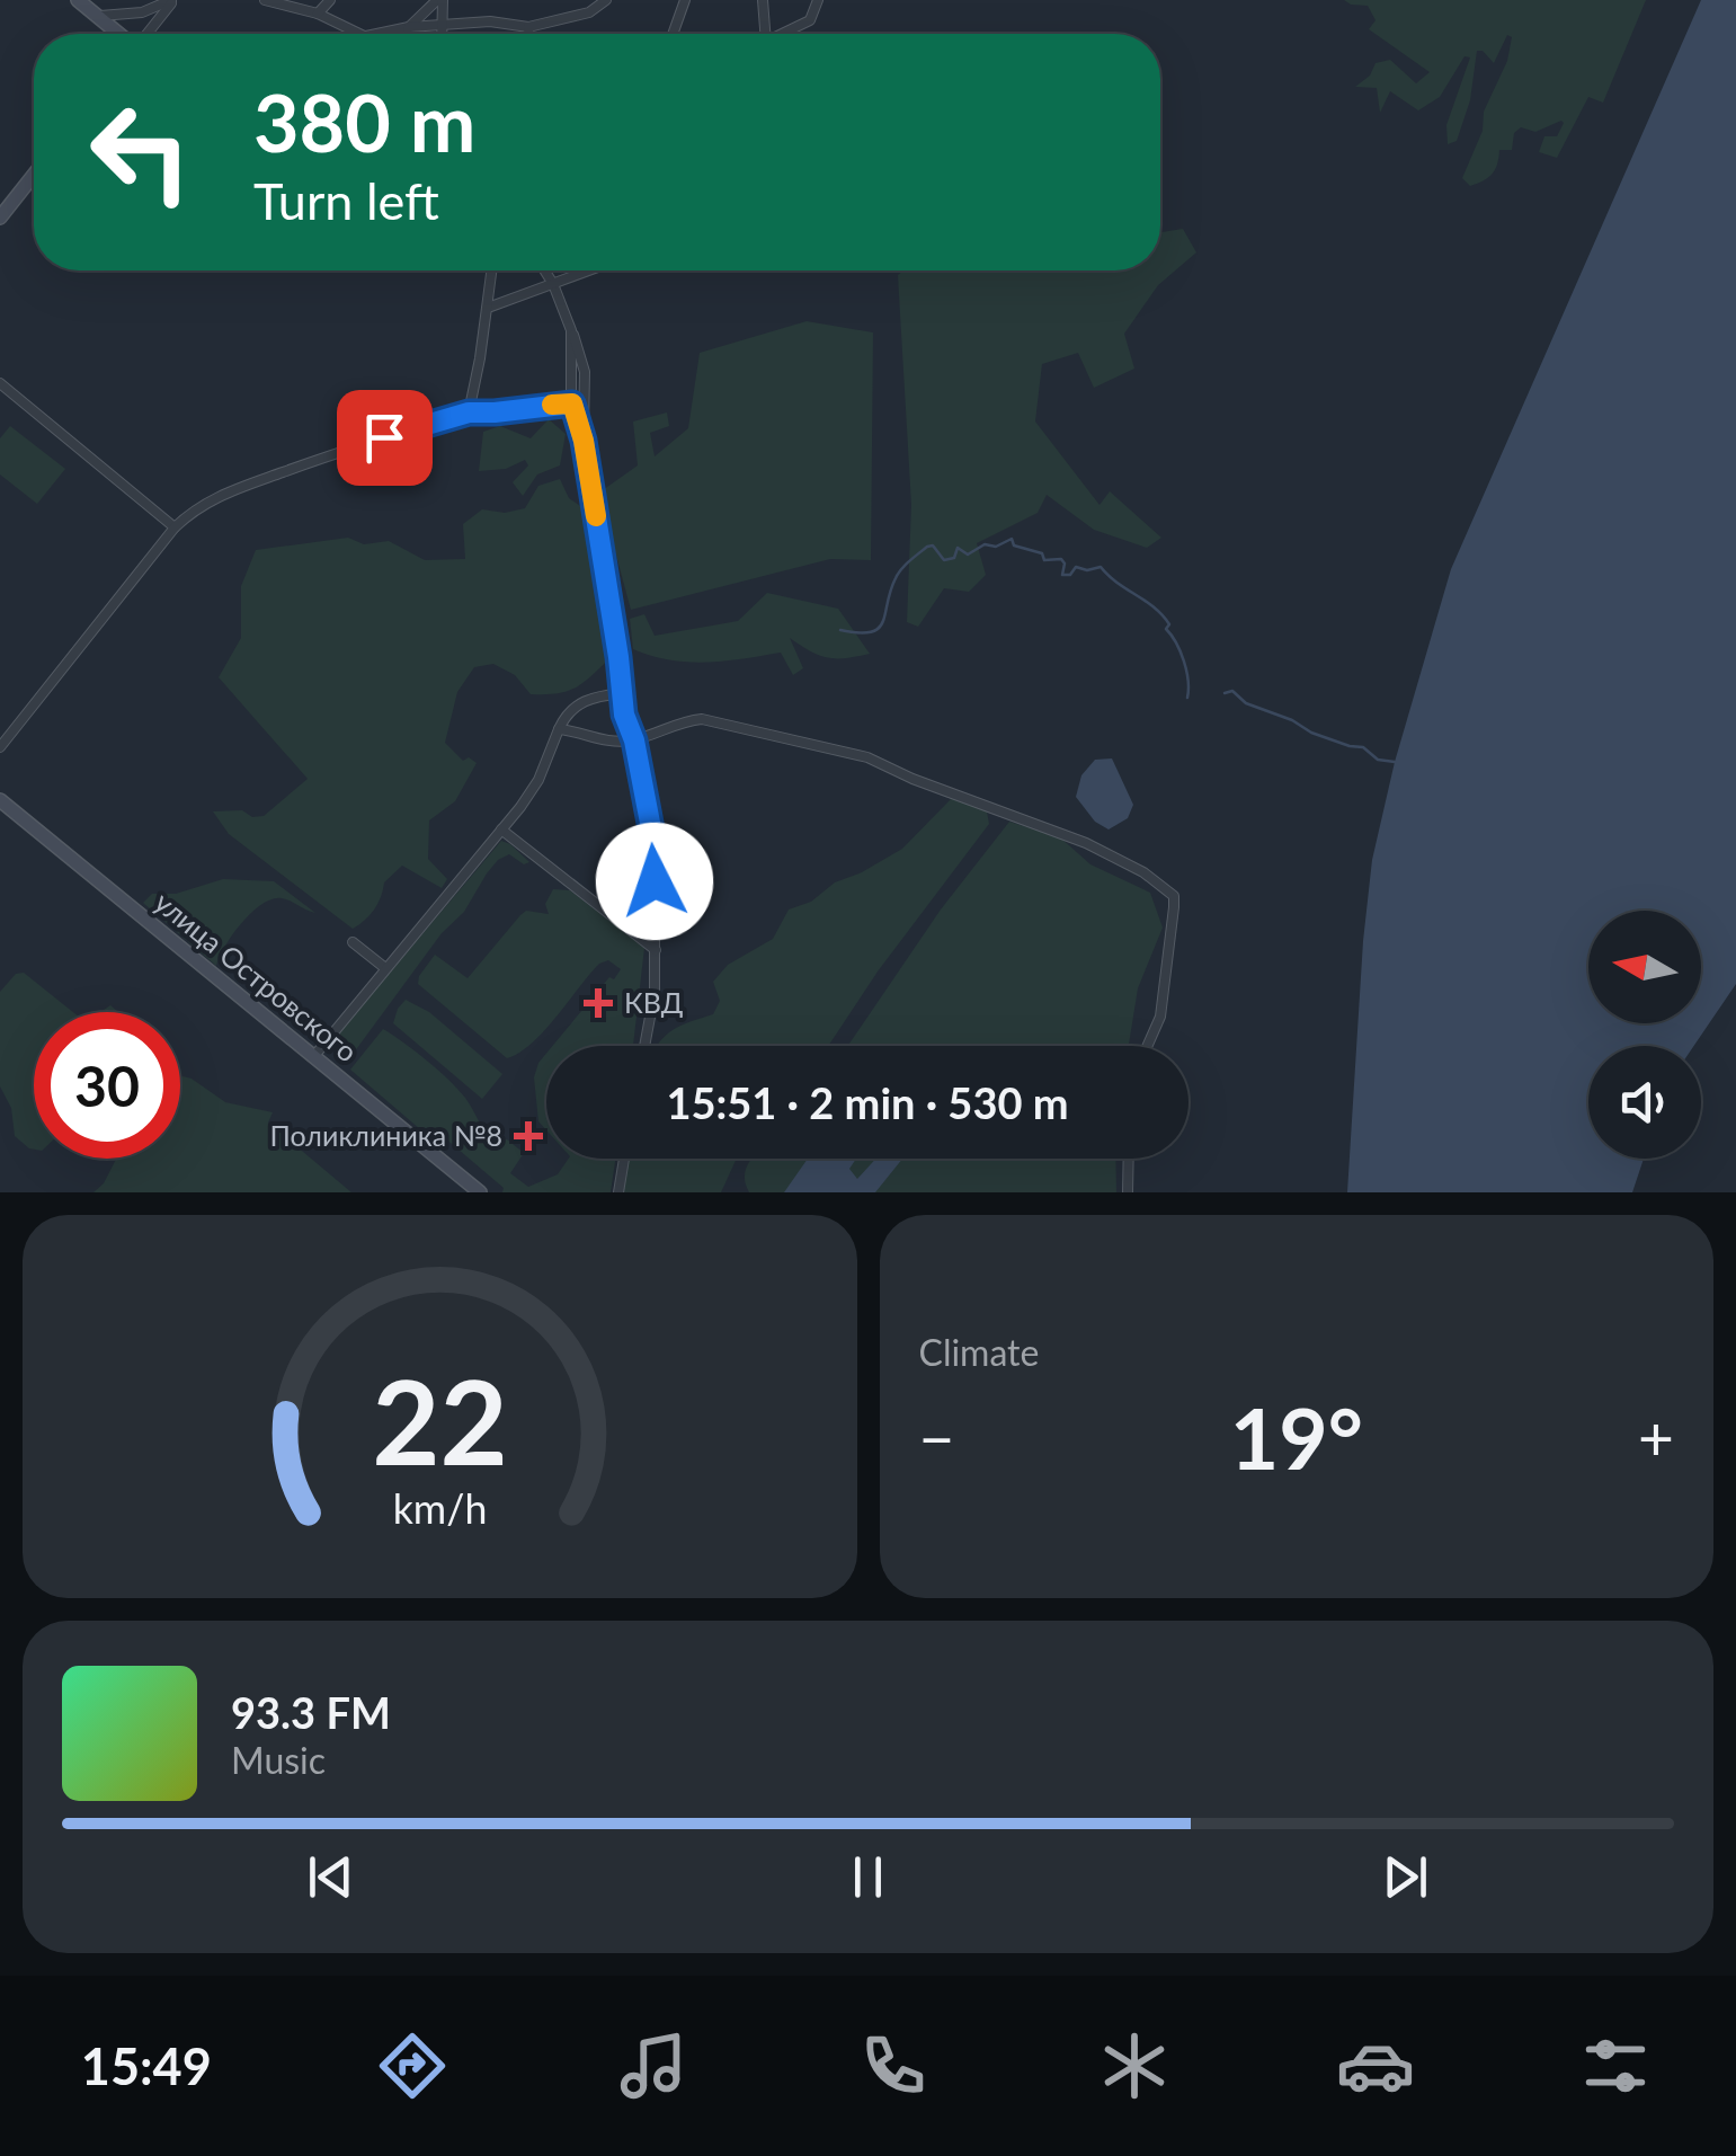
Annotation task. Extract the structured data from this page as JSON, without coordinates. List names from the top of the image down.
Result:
{
  "streets": {
    "main road": ["улица Островского"]
  },
  "places": {
    "health": ["КВД", "Поликлиника №8"]
  },
  "north": "left",
  "page": {
    "turn": ["380 m", "Turn left"],
    "limit": "30",
    "trip": "15:51 · 2 min · 530 m",
    "tile": "Climate",
    "heat": ["−", "19°", "+"],
    "song": ["93.3 FM", "Music"],
    "tabs": "15:49",
    "gauge": ["22", "km/h"]
  }
}
